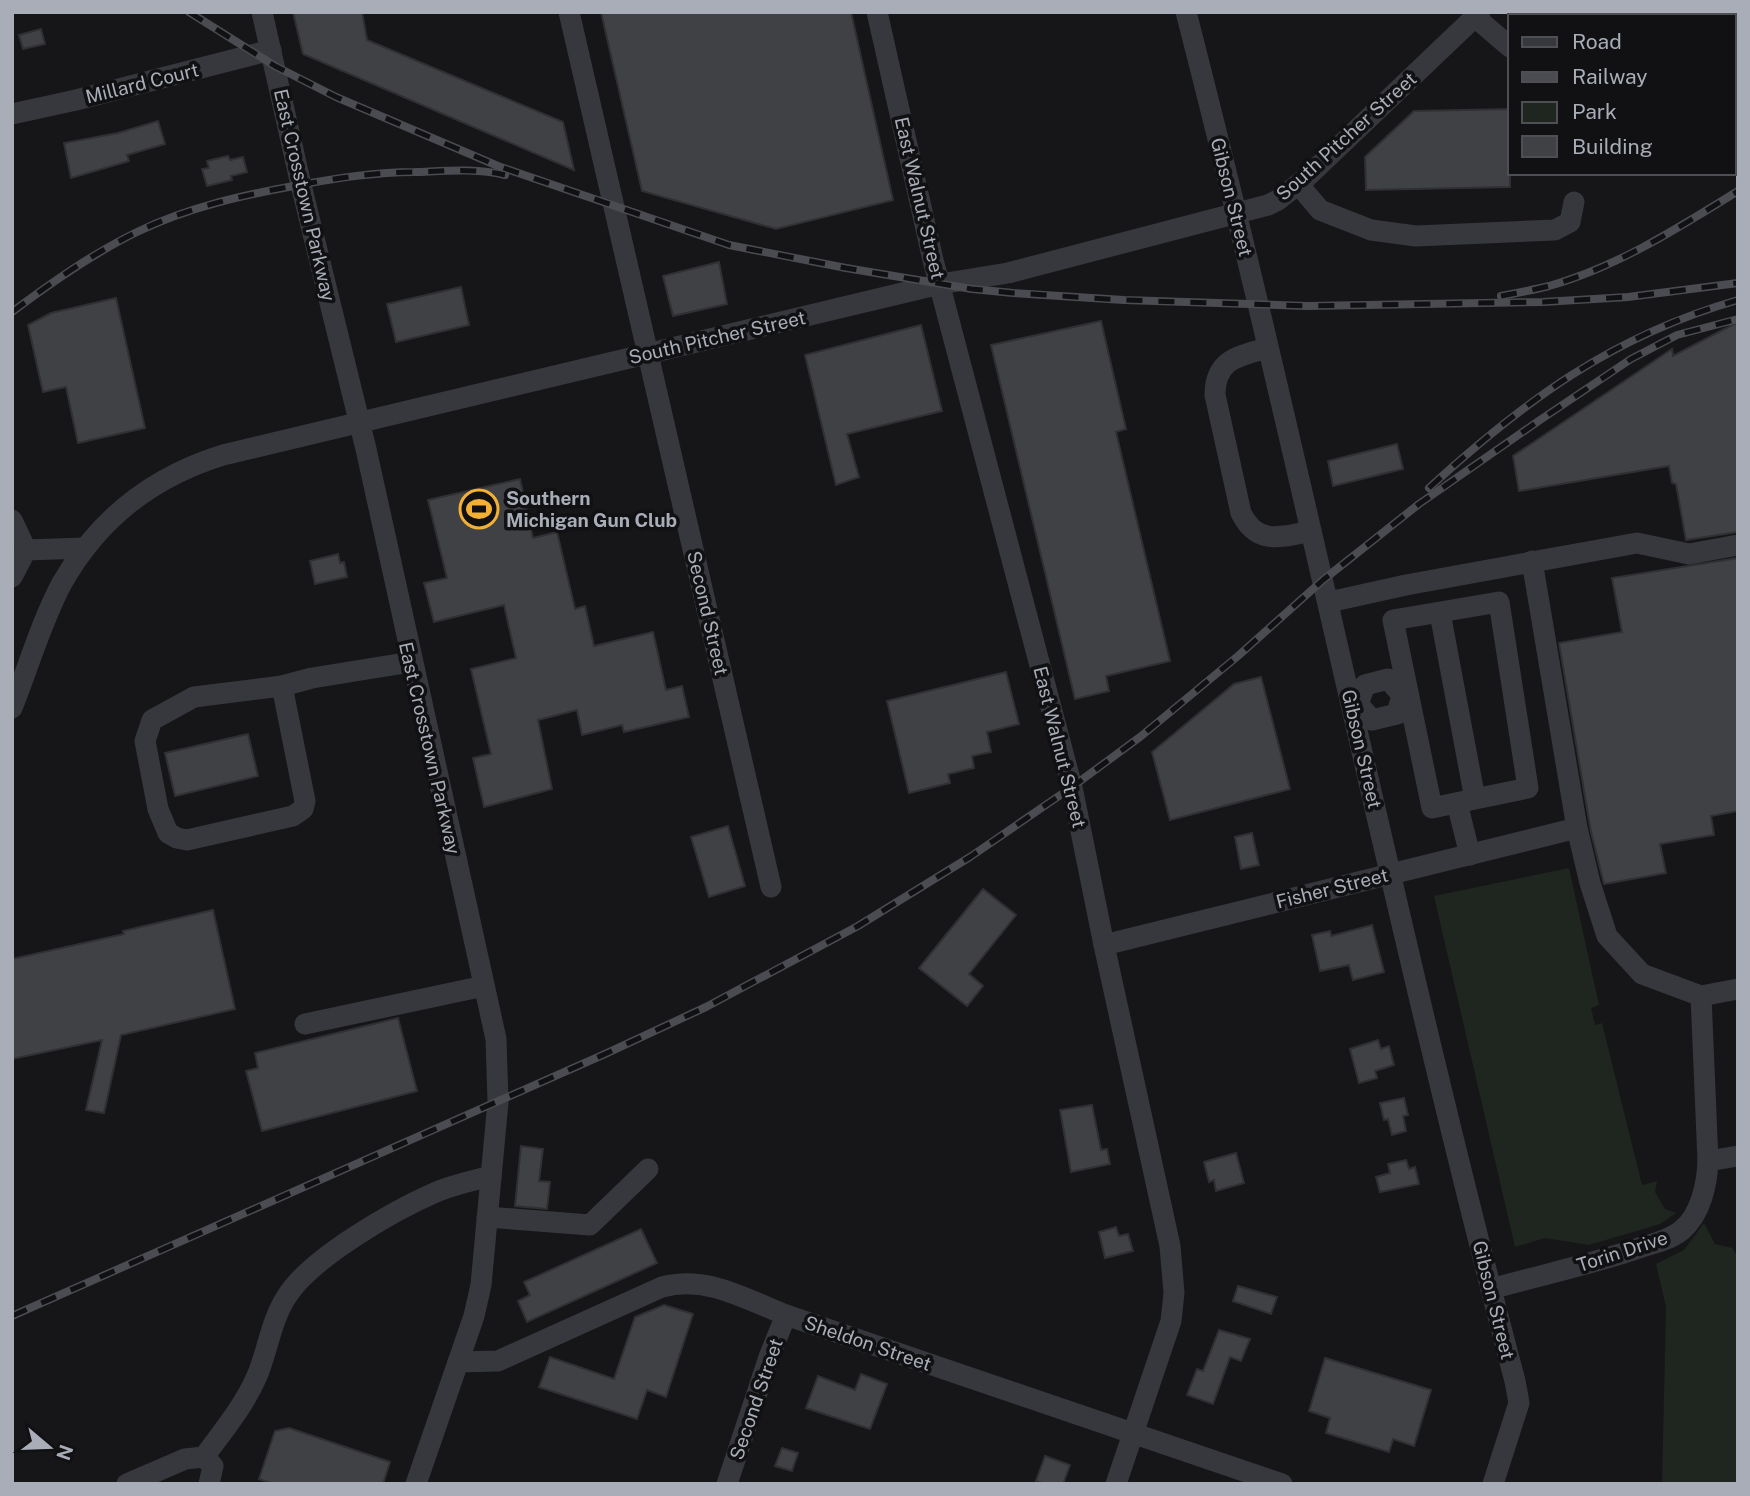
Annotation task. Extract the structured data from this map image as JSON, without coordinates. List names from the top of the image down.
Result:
{
  "streets": {
    "street": [
      "Millard Court",
      "South Pitcher Street",
      "East Crosstown Parkway",
      "Gibson Street",
      "East Walnut Street",
      "Second Street",
      "Fisher Street",
      "Torin Drive",
      "Sheldon Street"
    ]
  },
  "crossings": [
    ["Millard Court", "East Crosstown Parkway"],
    ["South Pitcher Street", "East Crosstown Parkway"],
    ["South Pitcher Street", "Gibson Street"],
    ["South Pitcher Street", "East Walnut Street"],
    ["South Pitcher Street", "Second Street"],
    ["East Crosstown Parkway", "Sheldon Street"],
    ["Gibson Street", "Fisher Street"],
    ["Gibson Street", "Torin Drive"],
    ["East Walnut Street", "Fisher Street"],
    ["East Walnut Street", "Sheldon Street"],
    ["Second Street", "Sheldon Street"]
  ],
  "places": {
    "sports": ["Southern Michigan Gun Club"]
  },
  "legend": [
    "Road",
    "Railway",
    "Park",
    "Building"
  ],
  "north": "right"
}
